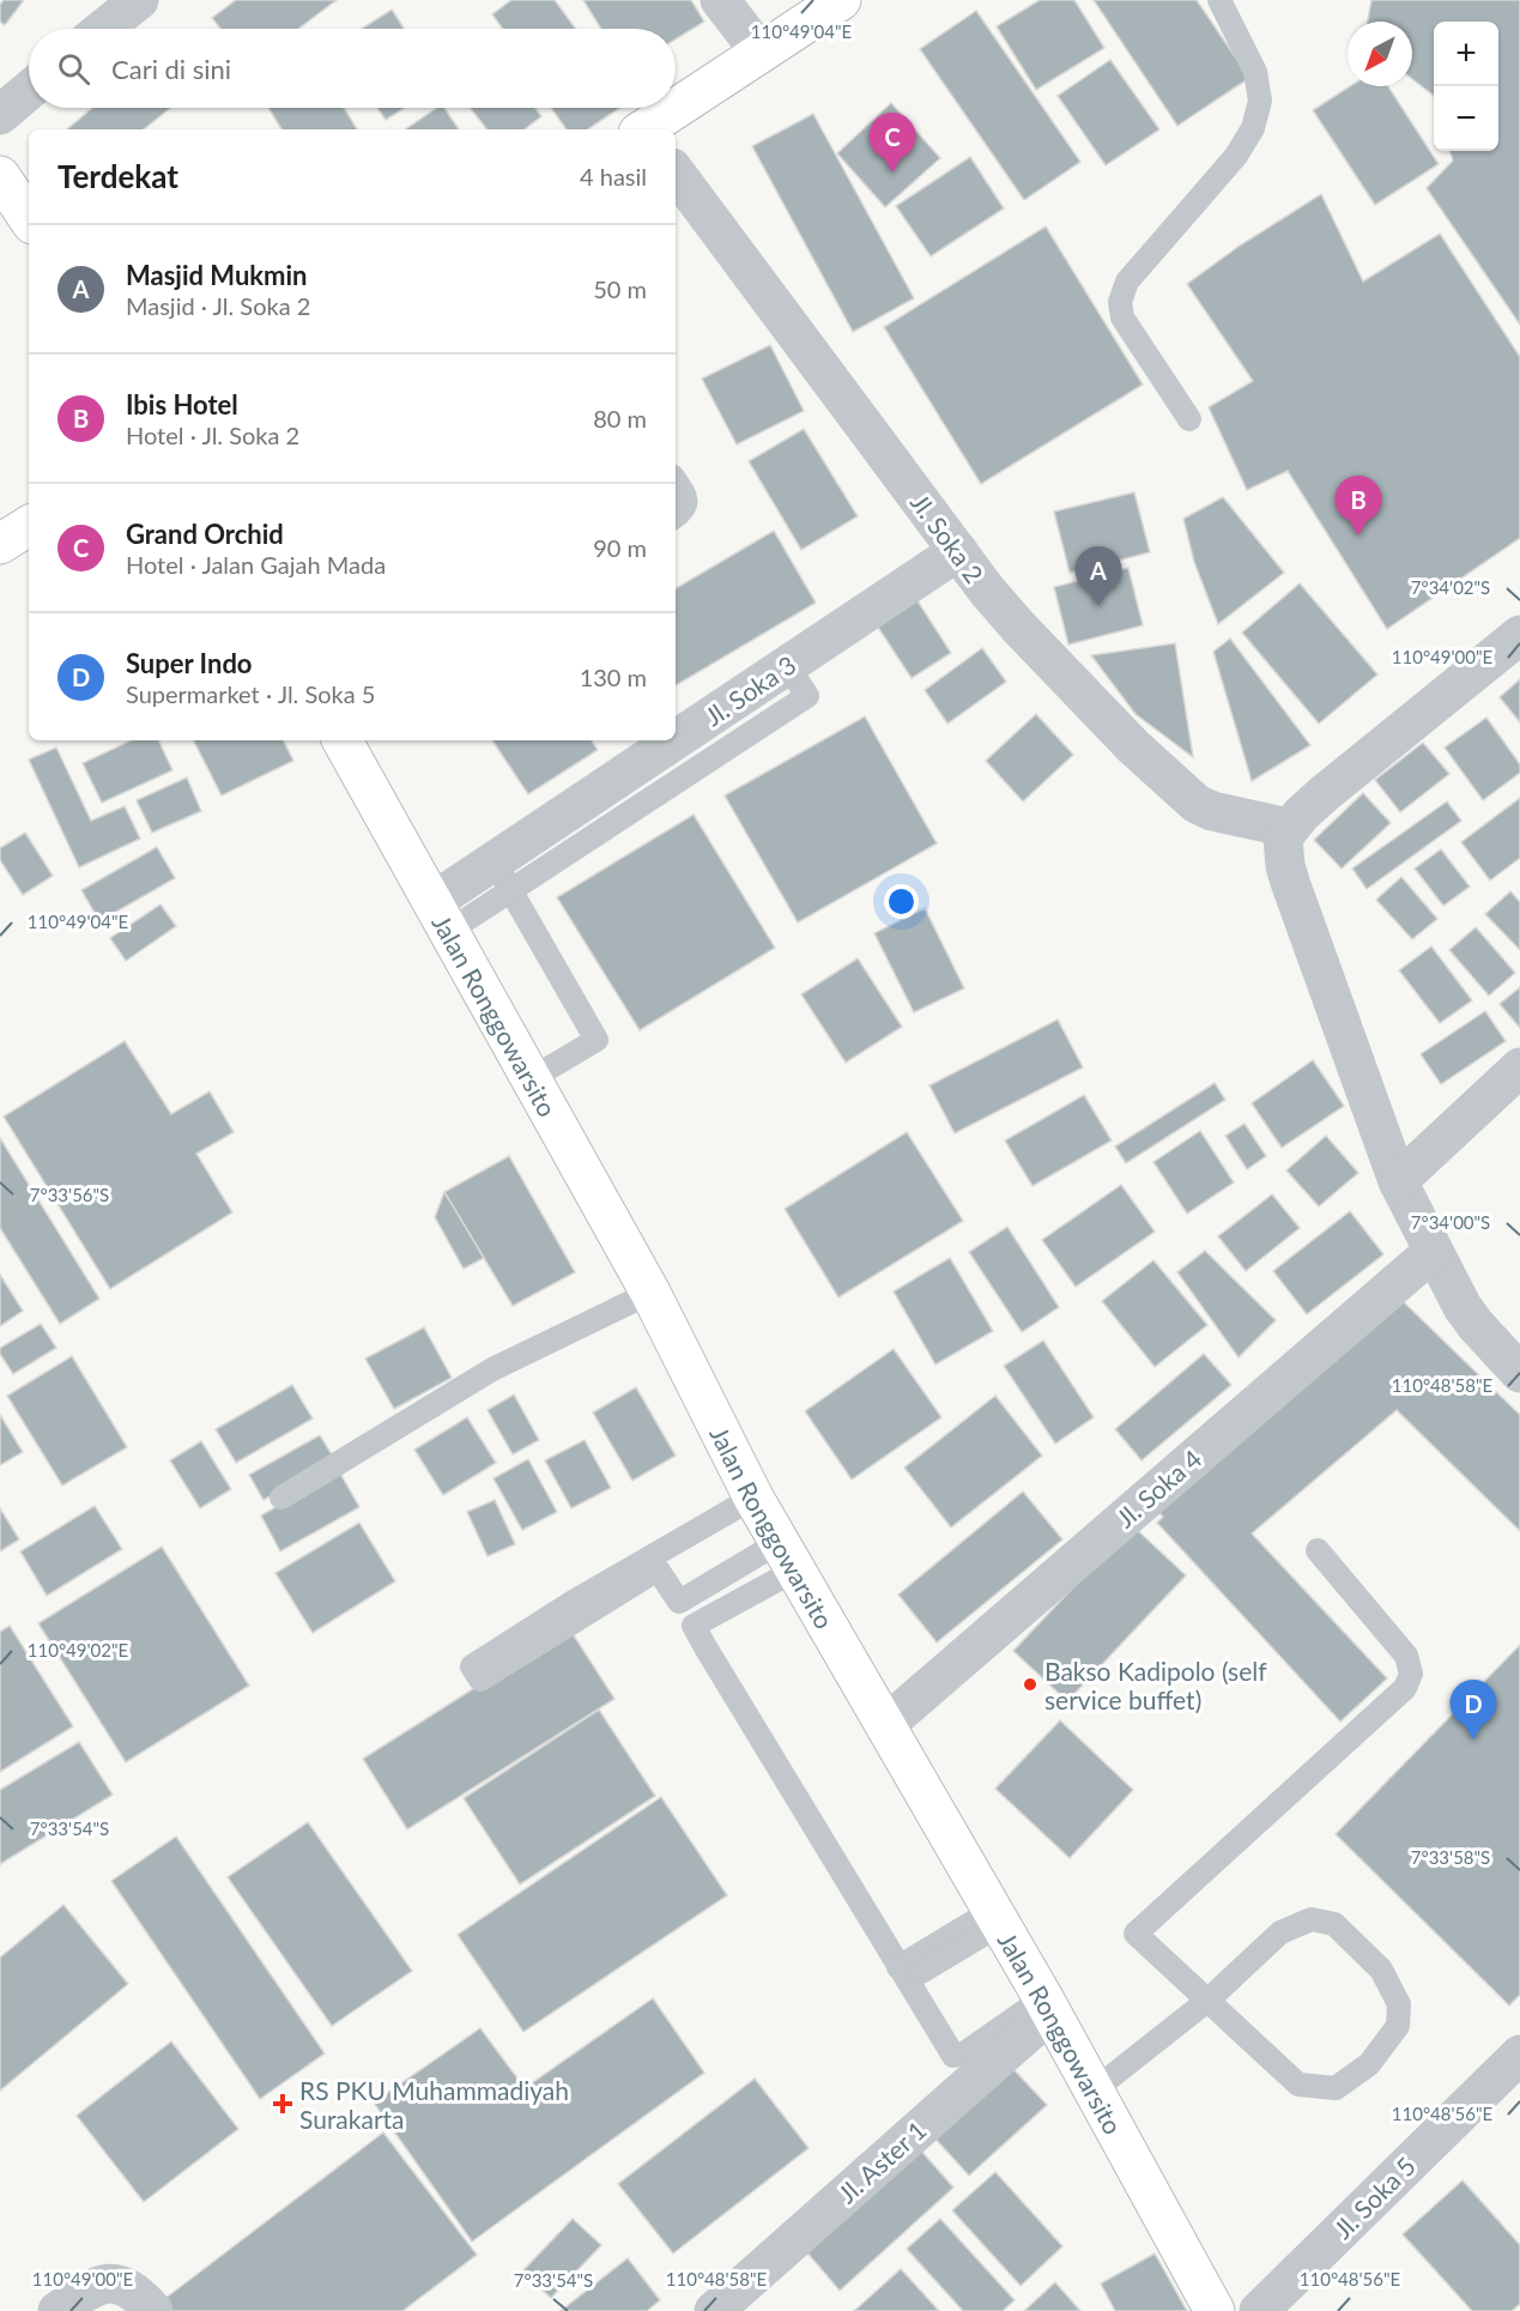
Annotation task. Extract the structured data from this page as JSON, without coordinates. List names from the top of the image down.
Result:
{
  "streets": {
    "main road": ["Jalan Ronggowarsito"],
    "street": [
      "Jl. Soka 2",
      "Jl. Soka 3",
      "Jl. Soka 4",
      "Jl. Aster 1",
      "Jl. Soka 5"
    ]
  },
  "crossings": [
    ["Jl. Soka 2", "Jl. Soka 3"],
    ["Jl. Soka 3", "Jalan Ronggowarsito"],
    ["Jalan Ronggowarsito", "Jl. Soka 4"],
    ["Jalan Ronggowarsito", "Jl. Aster 1"]
  ],
  "places": {
    "other": ["Bakso Kadipolo (self service buffet)"],
    "health": ["RS PKU Muhammadiyah Surakarta"]
  },
  "north": "bottom left",
  "page": {
    "map_buttons": ["+", "−"],
    "search": "Cari di sini",
    "pins": [
      "C",
      "B",
      "A",
      "D"
    ],
    "heading": ["Terdekat", "4 hasil"],
    "list": [
      {
        "mark": "A",
        "name": "Masjid Mukmin",
        "note": "Masjid · Jl. Soka 2",
        "value": "50 m"
      },
      {
        "mark": "B",
        "name": "Ibis Hotel",
        "note": "Hotel · Jl. Soka 2",
        "value": "80 m"
      },
      {
        "mark": "C",
        "name": "Grand Orchid",
        "note": "Hotel · Jalan Gajah Mada",
        "value": "90 m"
      },
      {
        "mark": "D",
        "name": "Super Indo",
        "note": "Supermarket · Jl. Soka 5",
        "value": "130 m"
      }
    ]
  },
  "coordinates": [
    "110°49'04\"E",
    "7°34'02\"S",
    "110°49'00\"E",
    "7°33'56\"S",
    "7°34'00\"S",
    "110°48'58\"E",
    "110°49'02\"E",
    "7°33'54\"S",
    "7°33'58\"S",
    "110°48'56\"E"
  ]
}
